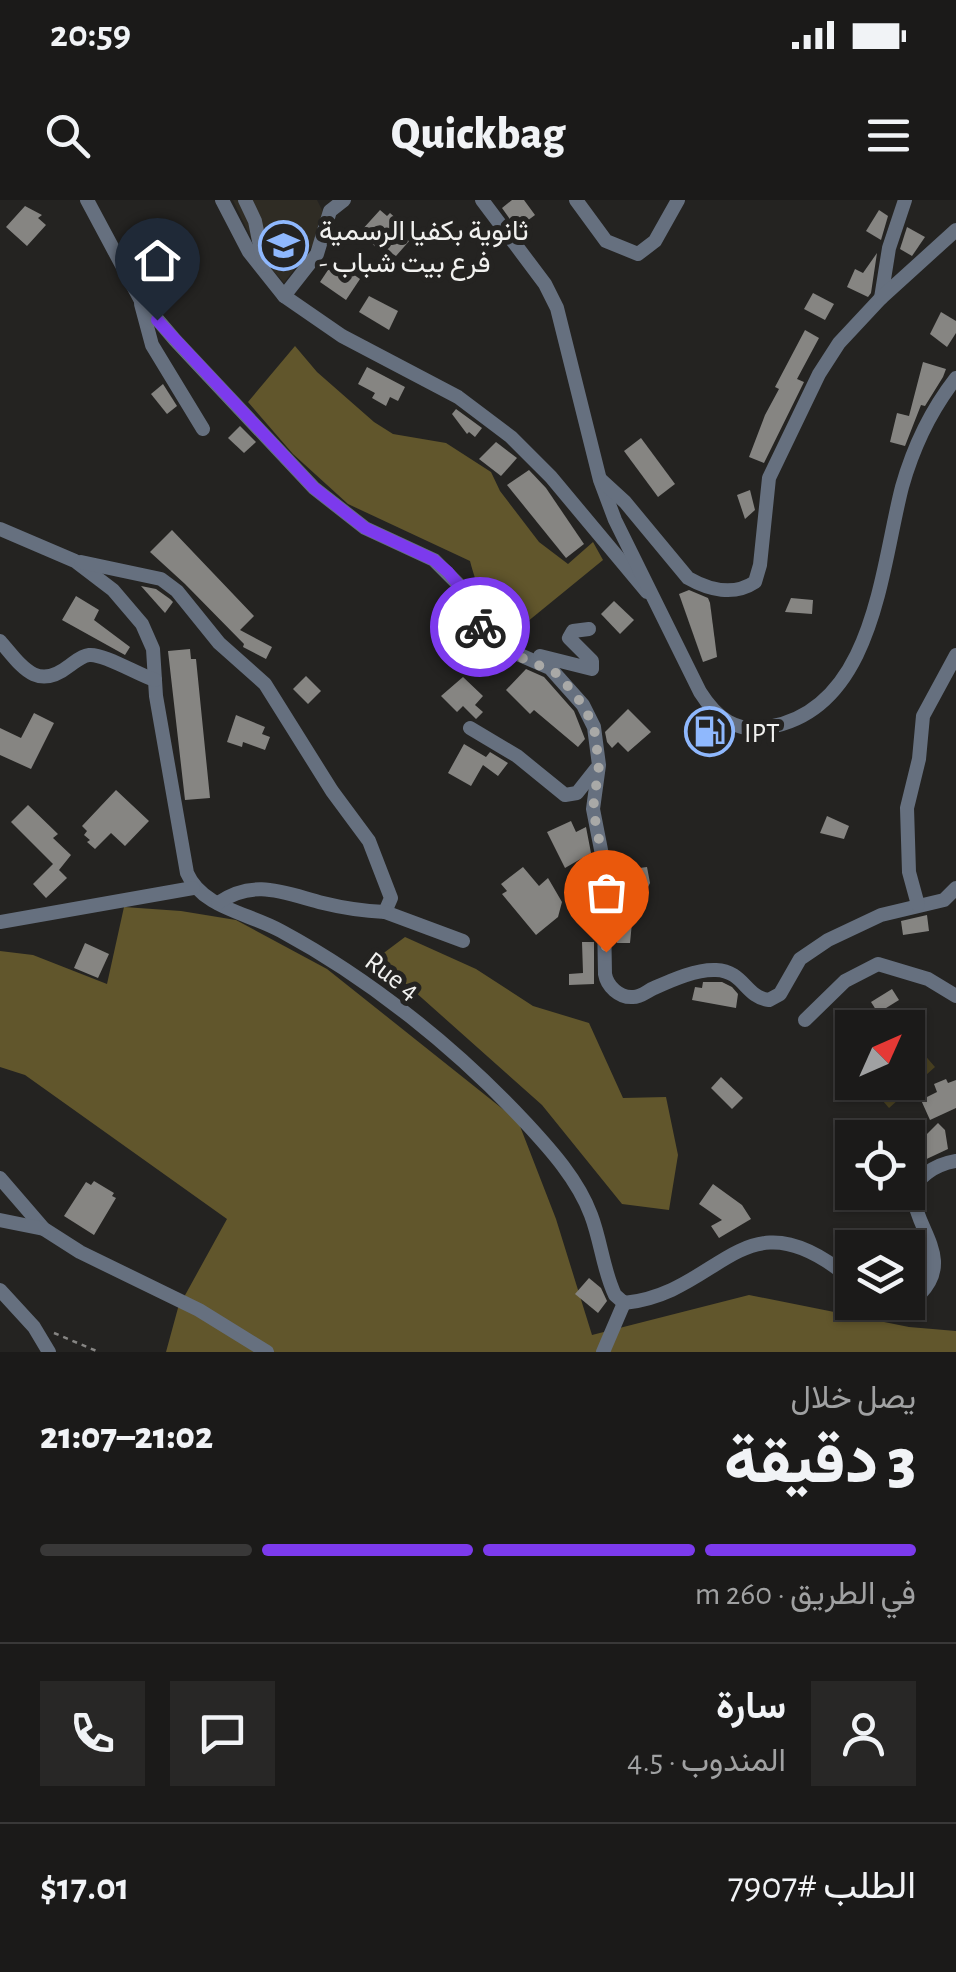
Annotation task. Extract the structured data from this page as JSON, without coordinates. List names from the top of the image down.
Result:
{
  "streets": {
    "street": ["Rue 4"]
  },
  "places": {
    "school or university": ["ثانوية بكفيا الرسمية - فرع بيت شباب"],
    "fuel station": ["IPT"]
  },
  "north": "top right",
  "page": {
    "status": "20:59",
    "header": "Quickbag",
    "heading": ["3 دقيقة", "يصل خلال", "21:02–21:07"],
    "panel": [
      "سارة",
      "المندوب · 4.5",
      "الطلب #7907",
      "$17.01"
    ],
    "bar": "في الطريق · 260 m"
  }
}
